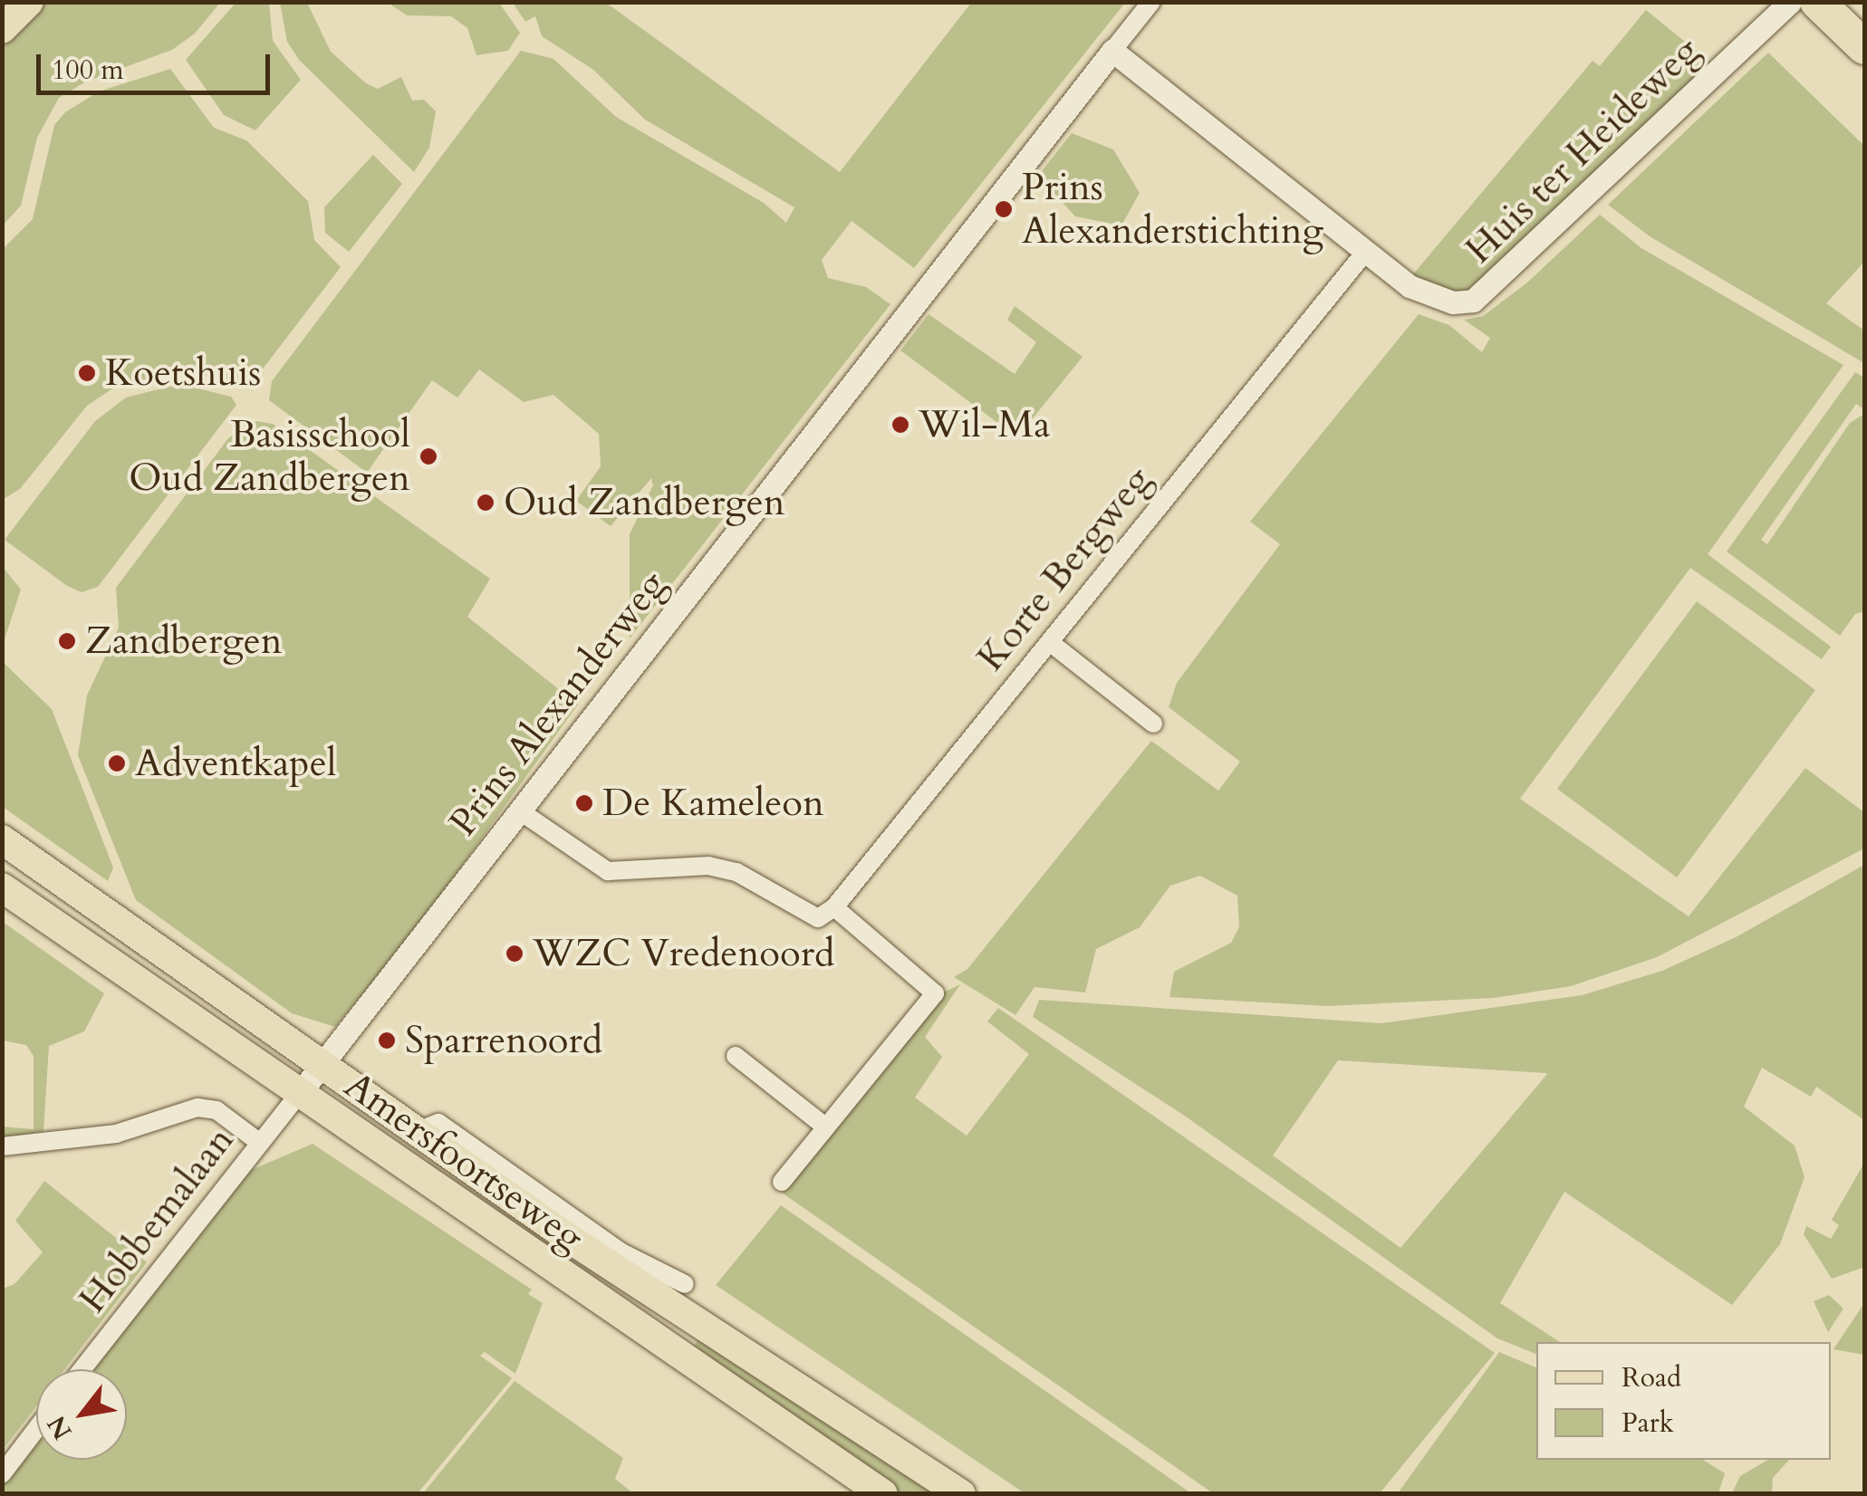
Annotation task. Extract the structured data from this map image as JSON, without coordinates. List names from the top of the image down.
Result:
{
  "streets": {
    "main road": ["Amersfoortseweg"],
    "street": [
      "Huis ter Heideweg",
      "Korte Bergweg",
      "Prins Alexanderweg",
      "Hobbemalaan"
    ]
  },
  "crossings": [
    ["Huis ter Heideweg", "Korte Bergweg"],
    ["Prins Alexanderweg", "Amersfoortseweg"],
    ["Prins Alexanderweg", "Hobbemalaan"],
    ["Amersfoortseweg", "Hobbemalaan"]
  ],
  "places": [
    "Prins Alexanderstichting",
    "Koetshuis",
    "Wil-Ma",
    "Basisschool Oud Zandbergen",
    "Oud Zandbergen",
    "Zandbergen",
    "Adventkapel",
    "De Kameleon",
    "WZC Vredenoord",
    "Sparrenoord"
  ],
  "legend": ["Road", "Park"],
  "scale_bar": "100 m",
  "north": "bottom left"
}
